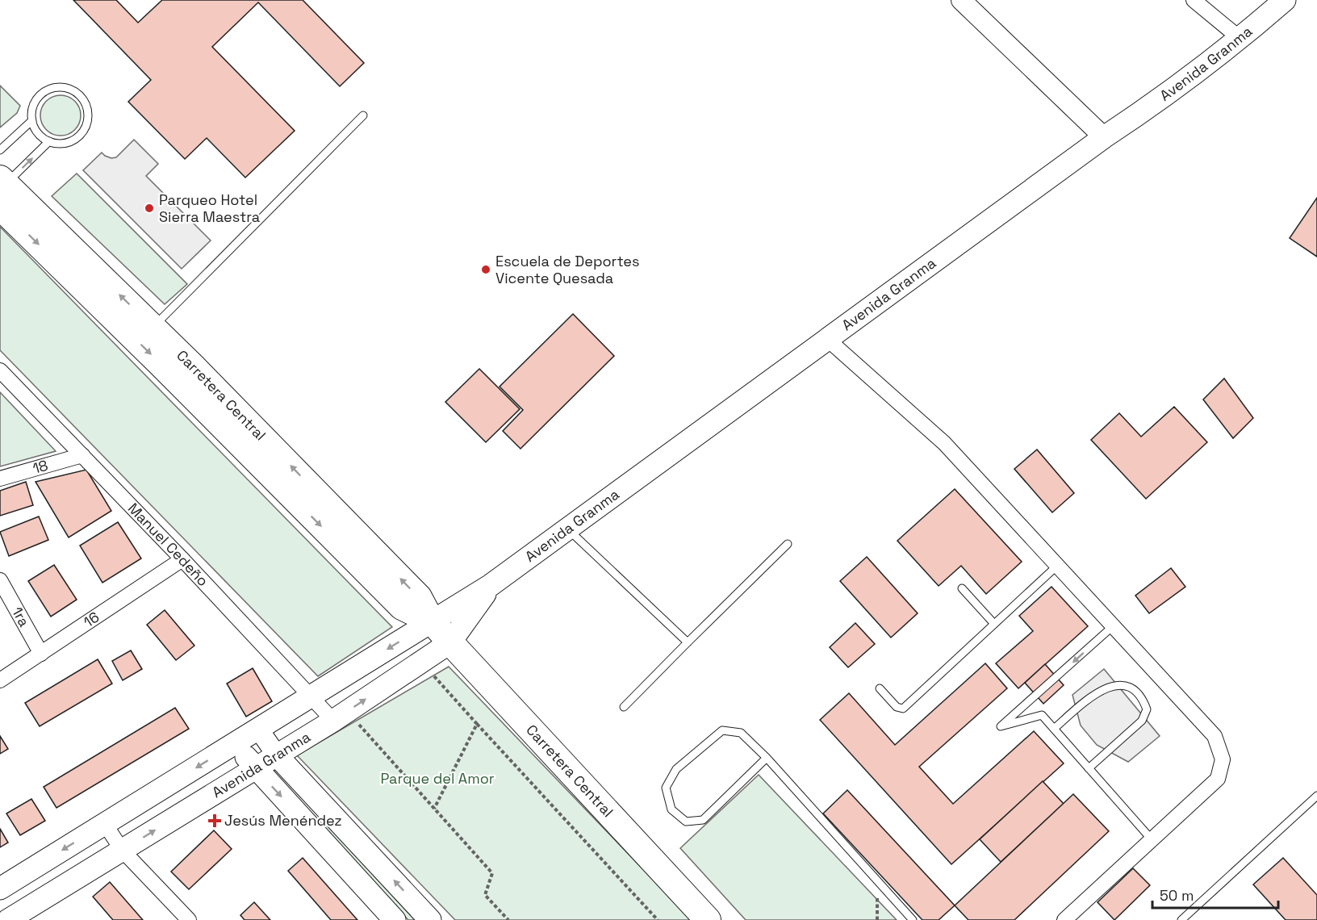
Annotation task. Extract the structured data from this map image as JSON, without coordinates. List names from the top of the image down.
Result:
{
  "streets": {
    "highway": ["Carretera Central"],
    "main road": ["Avenida Granma"],
    "street": [
      "18",
      "Manuel Cedeño",
      "1ra",
      "16"
    ]
  },
  "crossings": [
    ["Avenida Granma", "Carretera Central"],
    ["Avenida Granma", "Manuel Cedeño"],
    ["18", "Manuel Cedeño"],
    ["Manuel Cedeño", "16"],
    ["1ra", "16"]
  ],
  "parks": ["Parque del Amor"],
  "places": {
    "other": ["Parqueo Hotel Sierra Maestra", "Escuela de Deportes Vicente Quesada"],
    "health": ["Jesús Menéndez"]
  },
  "scale_bar": "50 m"
}
